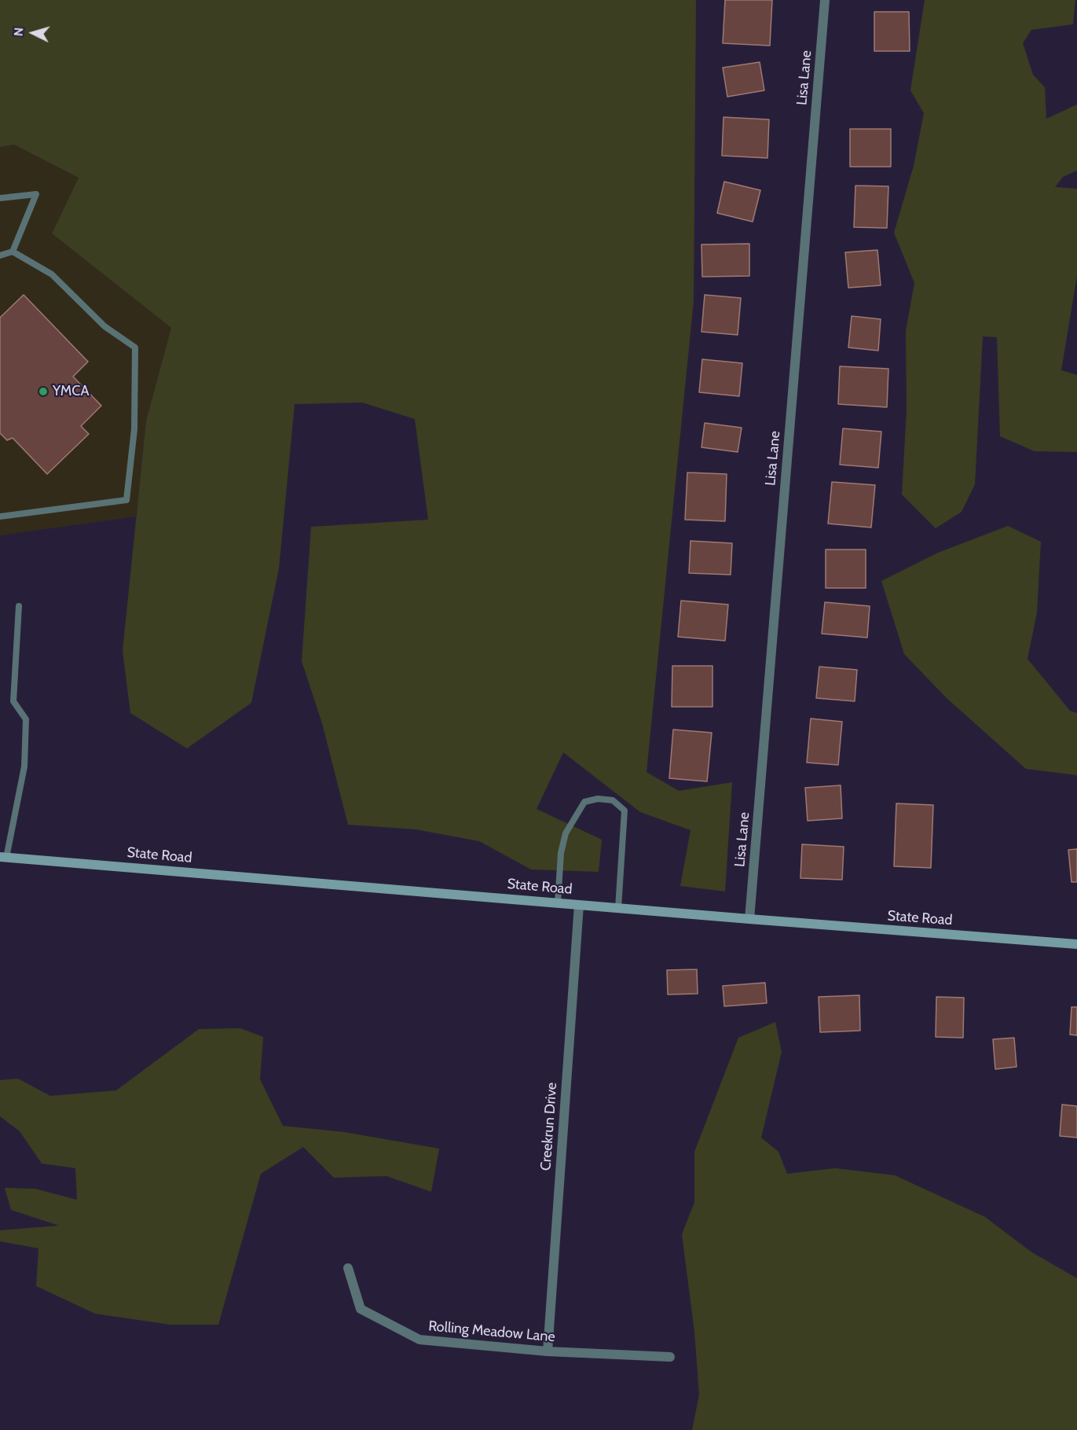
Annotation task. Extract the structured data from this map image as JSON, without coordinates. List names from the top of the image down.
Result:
{
  "streets": {
    "main road": ["State Road"],
    "street": ["Lisa Lane", "Creekrun Drive", "Rolling Meadow Lane"]
  },
  "crossings": [
    ["Lisa Lane", "State Road"],
    ["State Road", "Creekrun Drive"],
    ["Creekrun Drive", "Rolling Meadow Lane"]
  ],
  "places": ["YMCA"],
  "north": "left"
}
